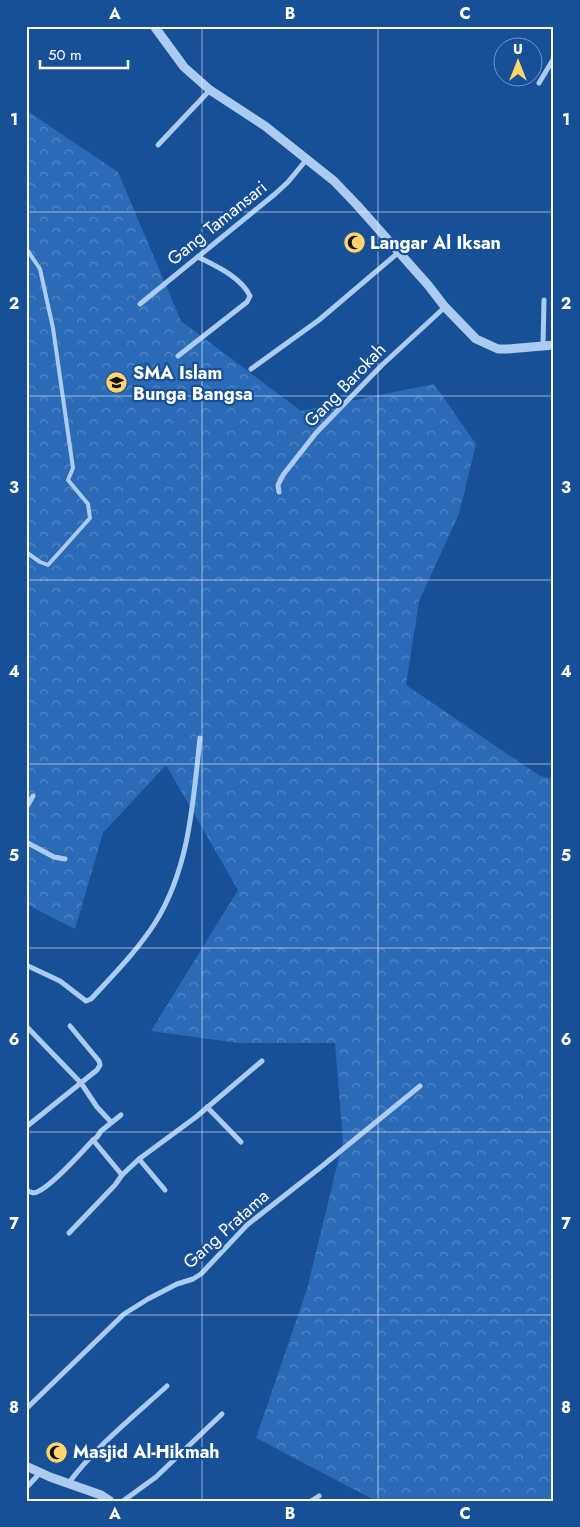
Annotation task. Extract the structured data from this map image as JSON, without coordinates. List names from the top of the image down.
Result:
{
  "streets": {
    "street": ["Gang Tamansari", "Gang Barokah", "Gang Pratama"]
  },
  "places": {
    "mosque": ["Langar Al Iksan", "Masjid Al-Hikmah"],
    "school or university": ["SMA Islam Bunga Bangsa"]
  },
  "scale_bar": "50 m",
  "north": "top",
  "grid": {
    "columns": ["A", "B", "C"],
    "rows": [
      "1",
      "2",
      "3",
      "4",
      "5",
      "6",
      "7",
      "8"
    ]
  }
}
